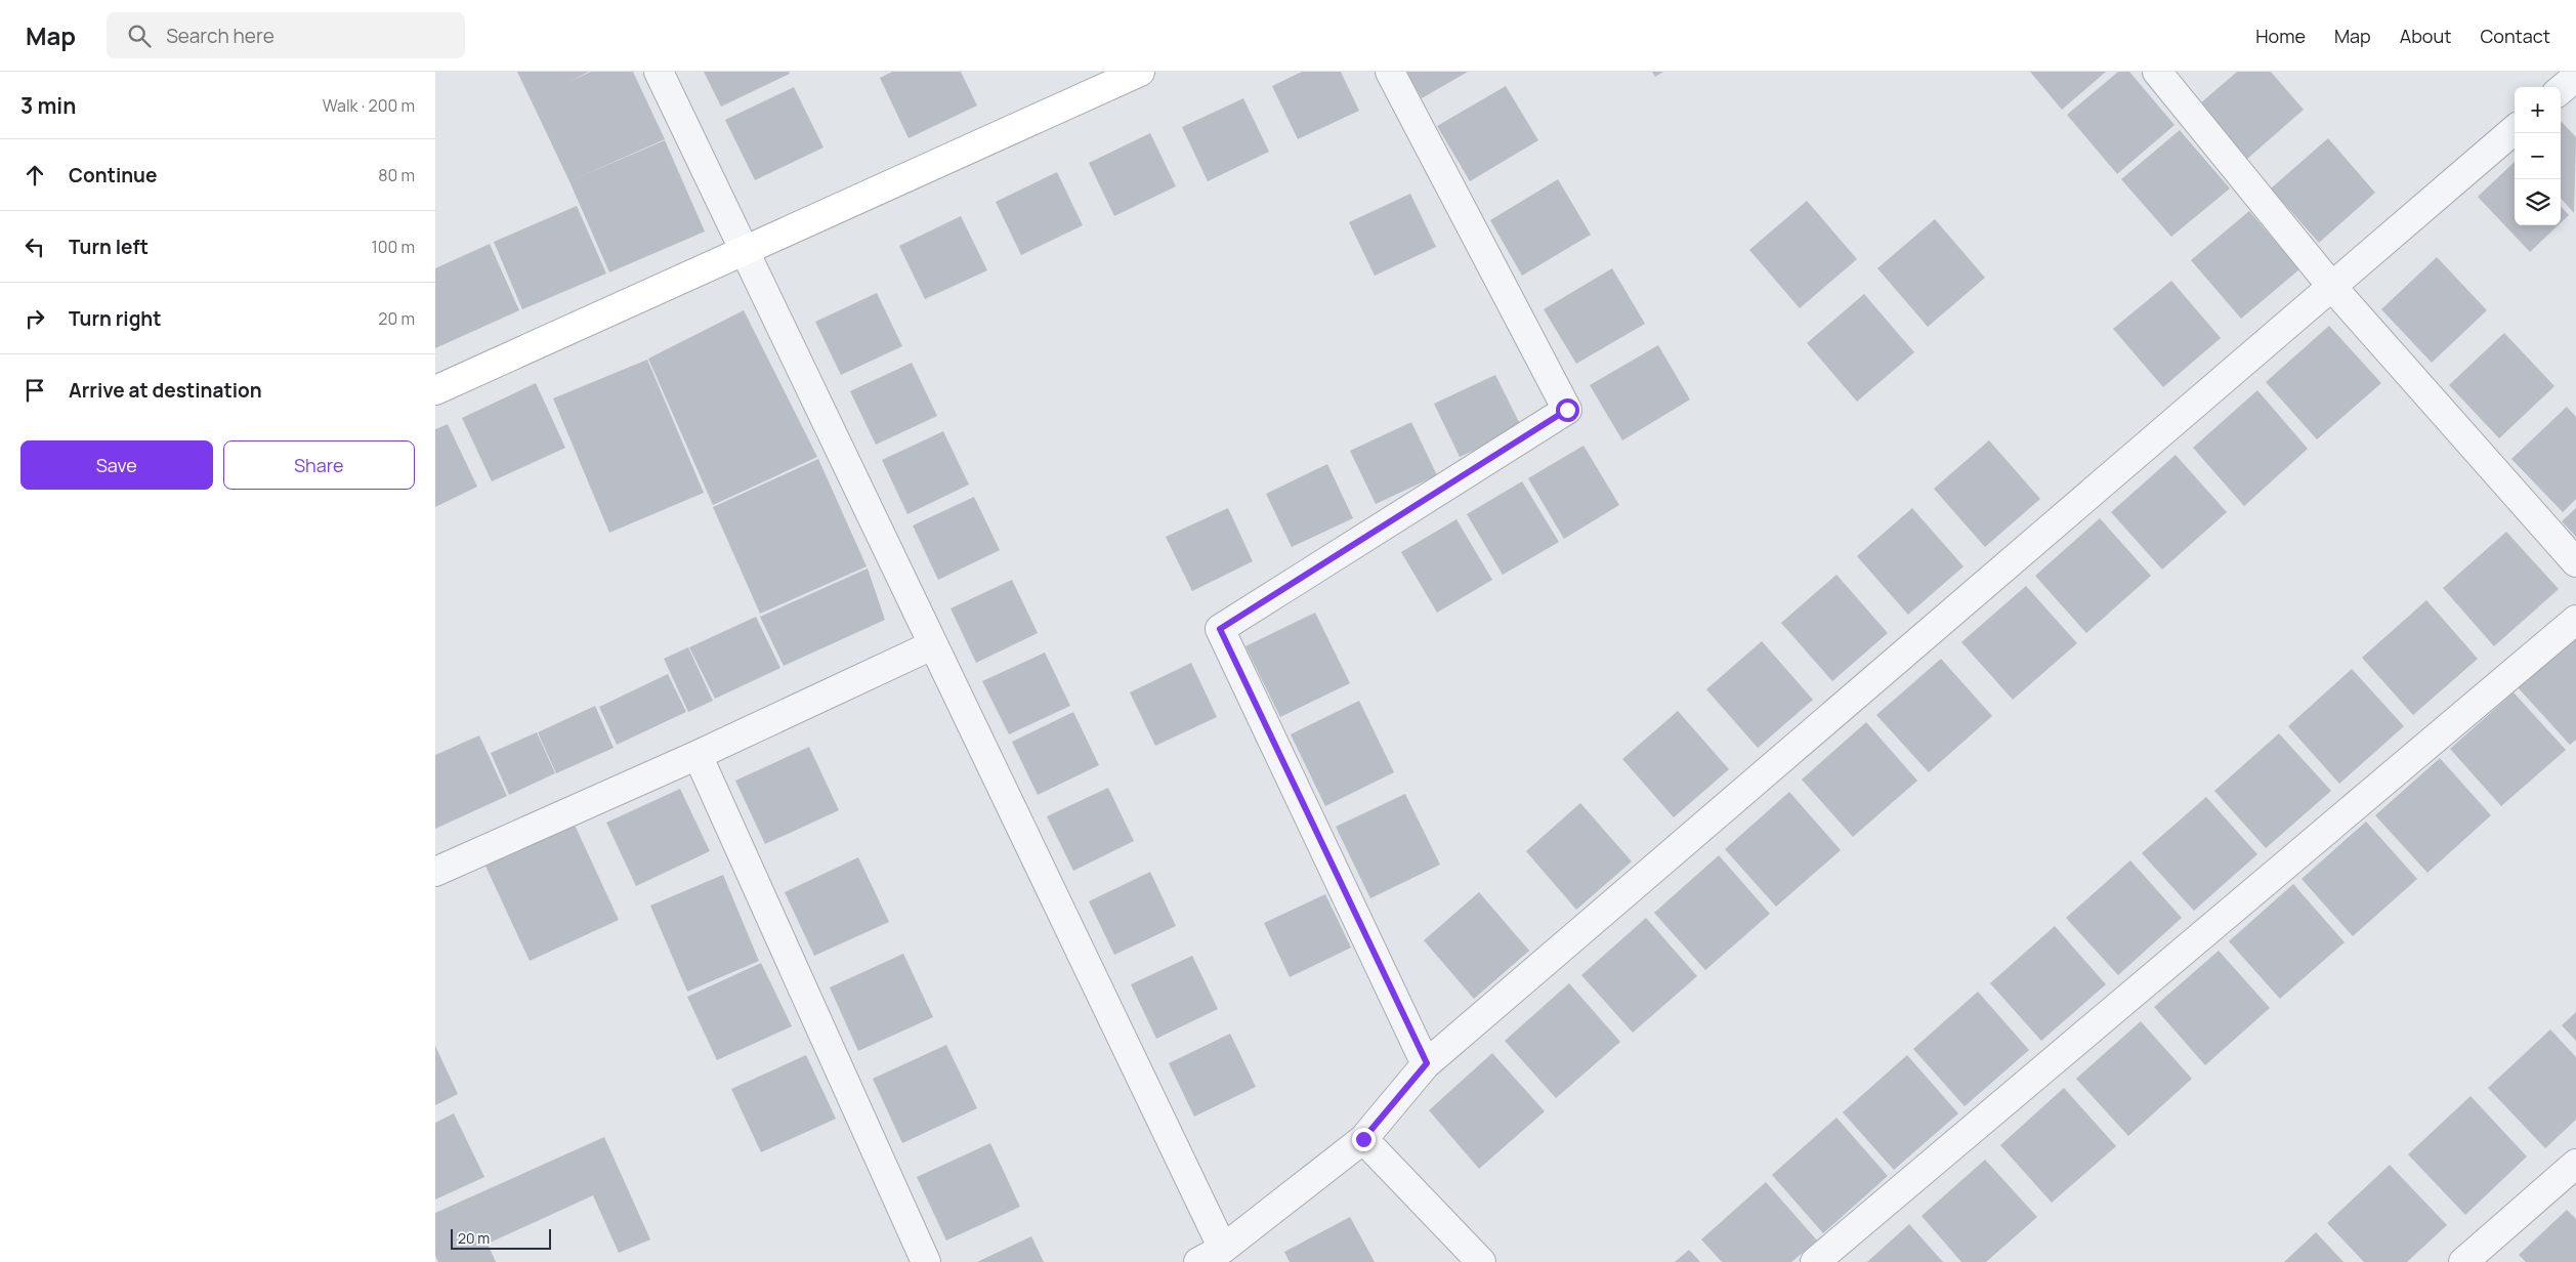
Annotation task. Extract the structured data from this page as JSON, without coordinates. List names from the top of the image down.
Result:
{
  "scale_bar": "20 m",
  "page": {
    "header": "Map",
    "search": "Search here",
    "nav": [
      "Home",
      "Map",
      "About",
      "Contact"
    ],
    "heading": ["3 min", "Walk · 200 m"],
    "map_buttons": ["+", "−"],
    "list": [
      ["Continue", "80 m"],
      ["Turn left", "100 m"],
      ["Turn right", "20 m"],
      "Arrive at destination"
    ],
    "buttons": ["Save", "Share"],
    "scale": "20 m"
  }
}
